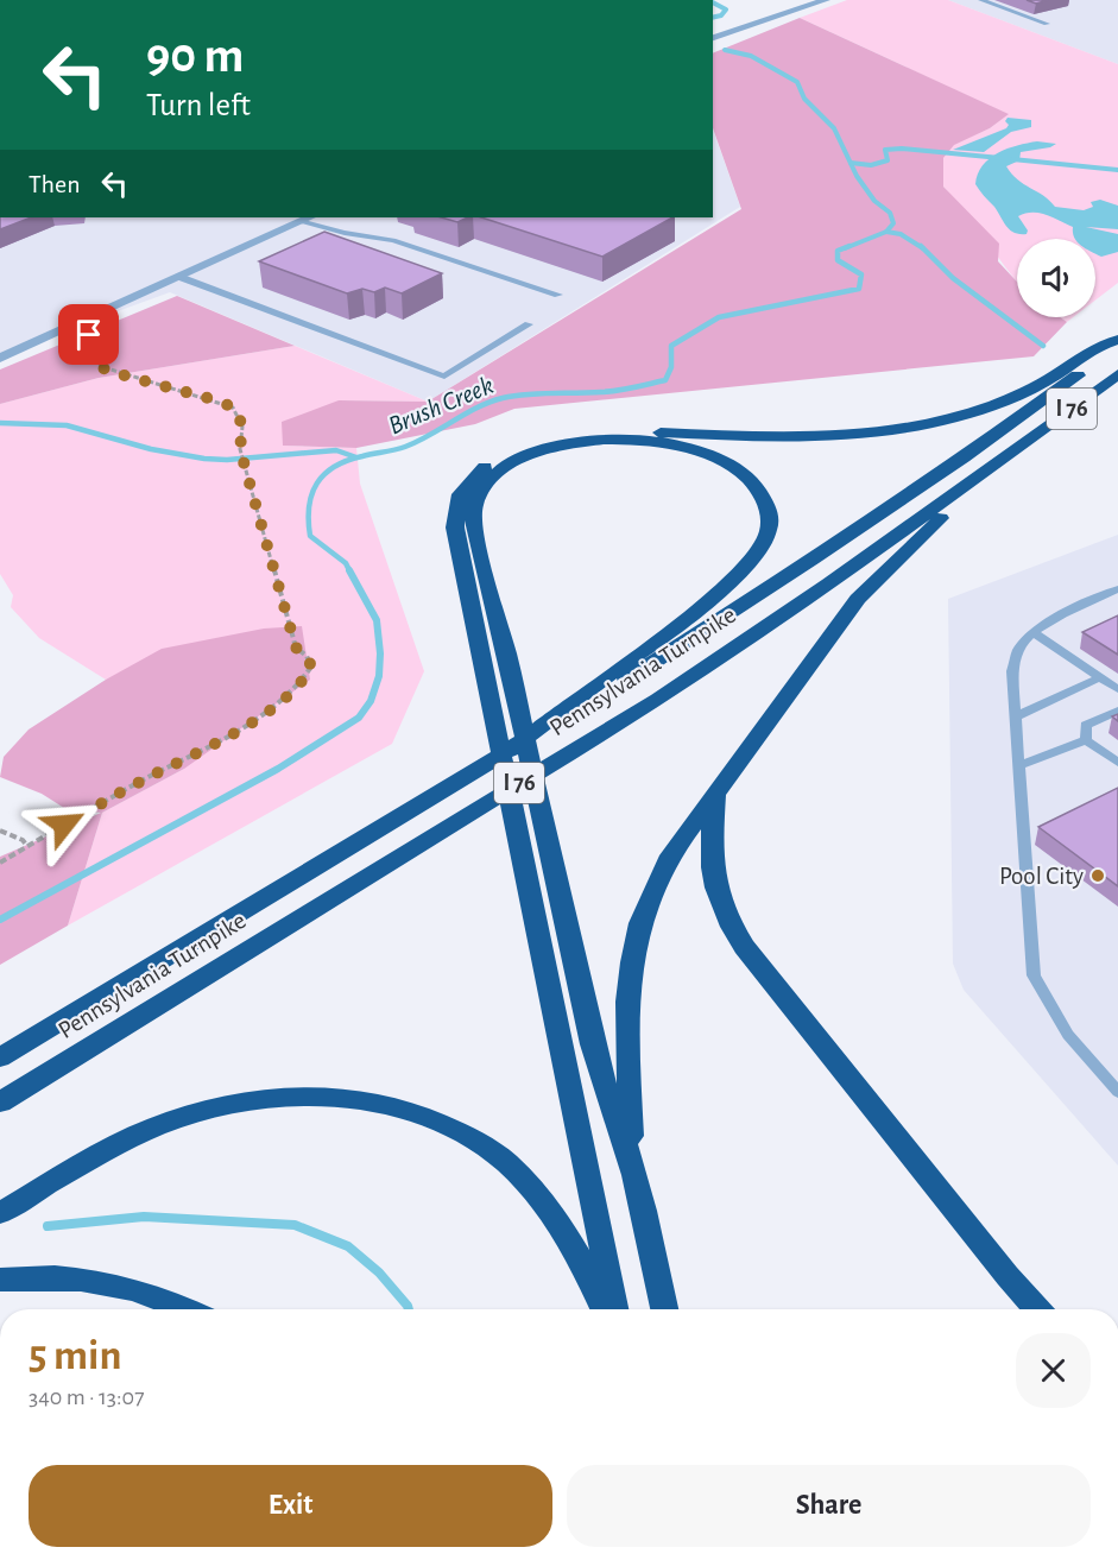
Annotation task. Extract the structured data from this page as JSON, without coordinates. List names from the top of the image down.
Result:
{
  "streets": {
    "highway": ["I 76", "Pennsylvania Turnpike"]
  },
  "water": ["Brush Creek"],
  "places": ["Pool City"],
  "page": {
    "turn": ["90 m", "Turn left"],
    "then": "Then",
    "heading": ["5 min", "340 m · 13:07"],
    "buttons": ["Exit", "Share"]
  }
}
